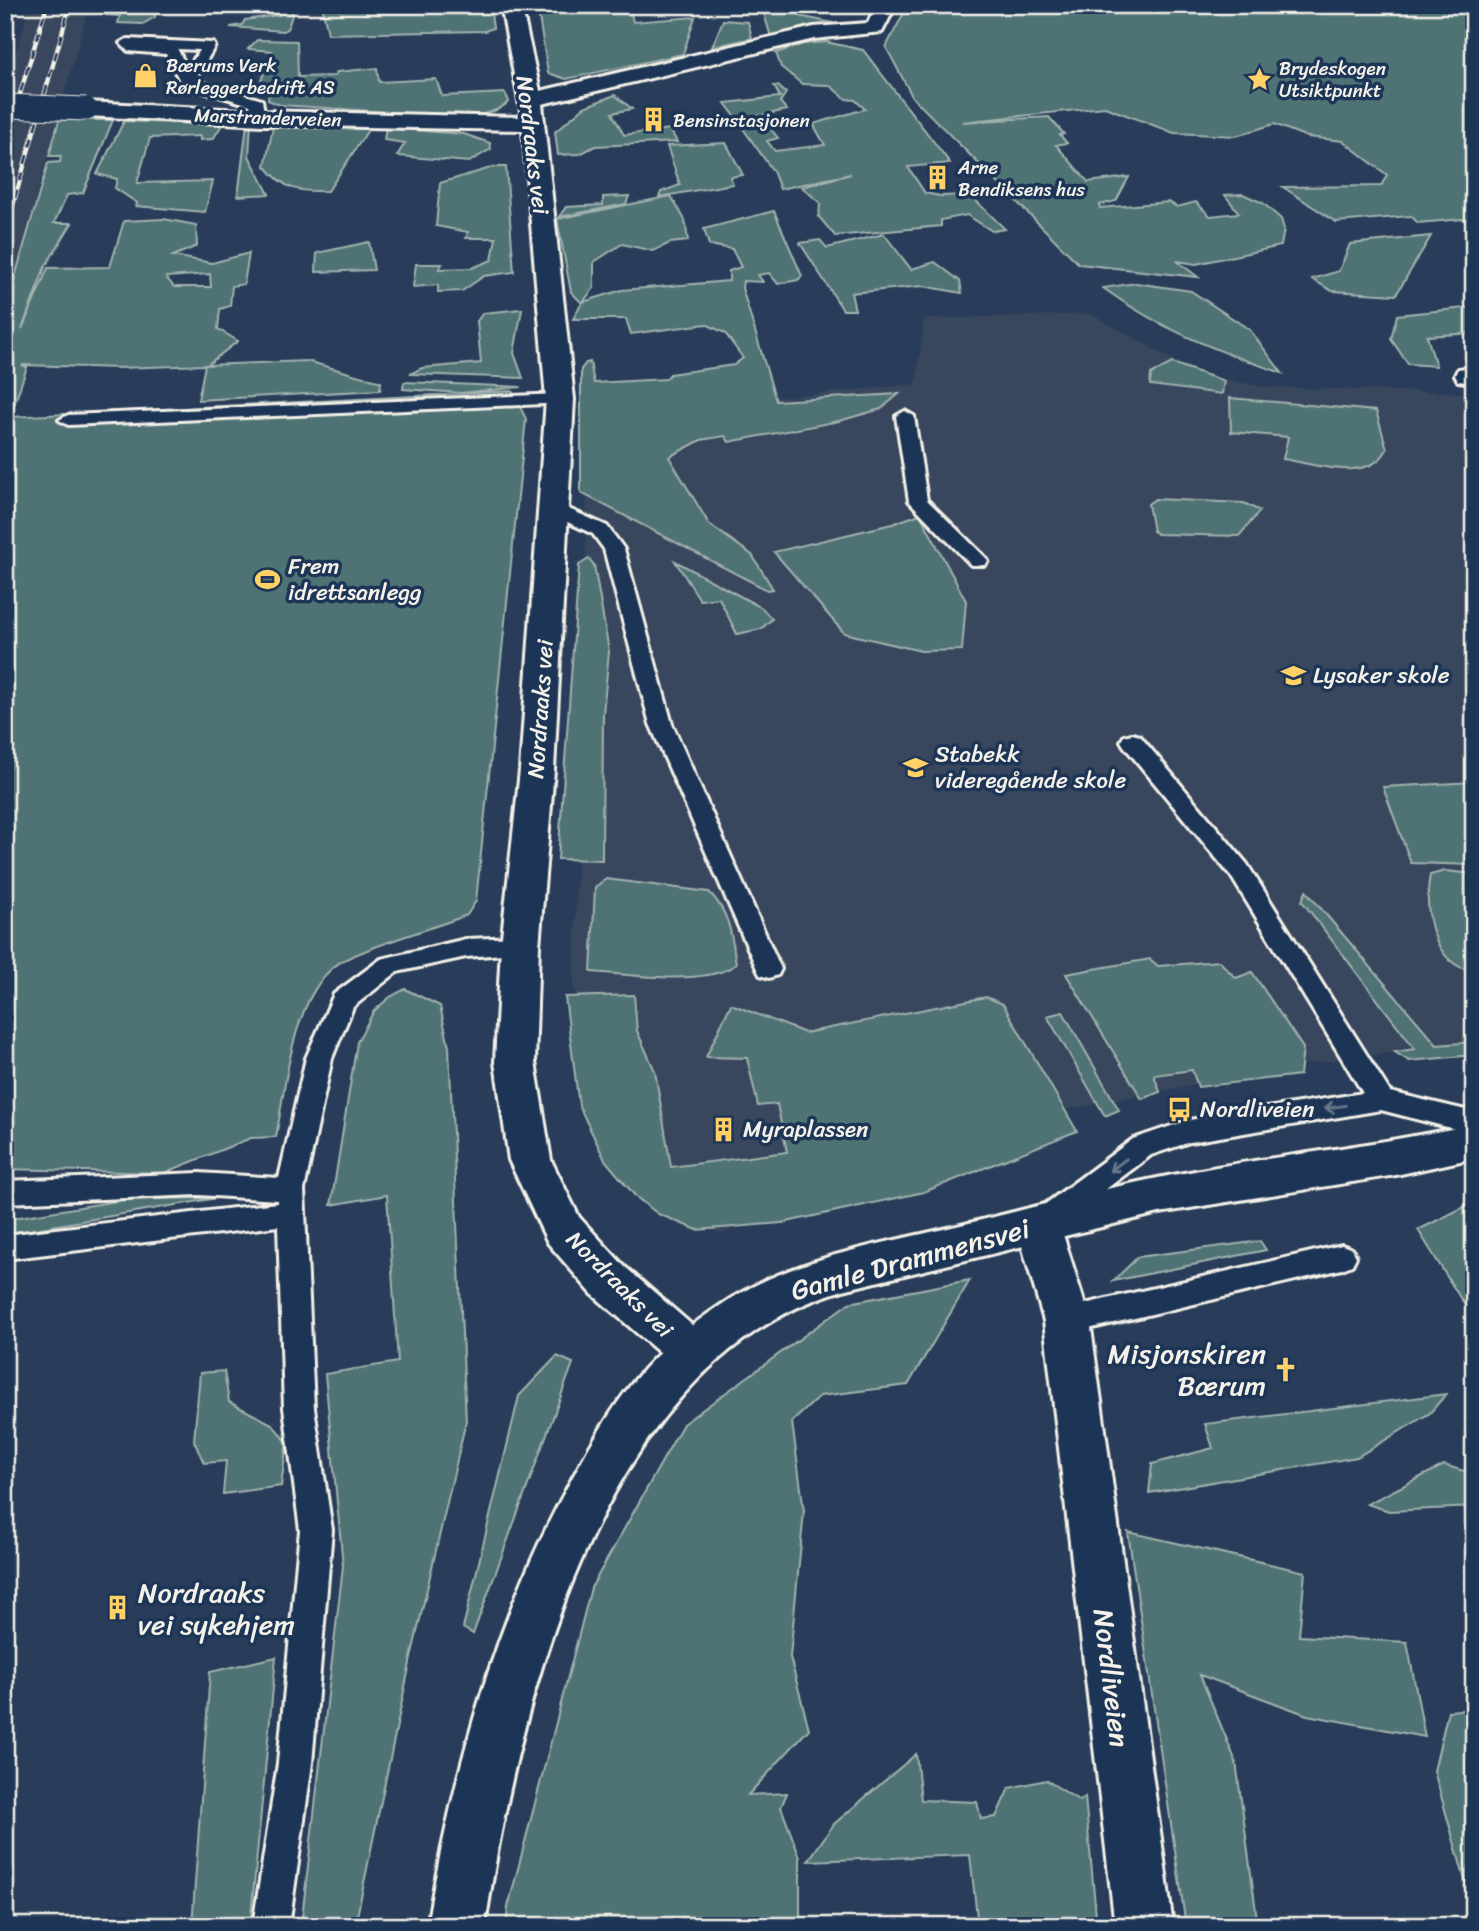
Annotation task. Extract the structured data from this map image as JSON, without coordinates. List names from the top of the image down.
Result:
{
  "streets": {
    "street": [
      "Marstranderveien",
      "Nordraaks vei",
      "Gamle Drammensvei",
      "Nordliveien"
    ]
  },
  "crossings": [
    ["Marstranderveien", "Nordraaks vei"],
    ["Nordraaks vei", "Gamle Drammensvei"],
    ["Gamle Drammensvei", "Nordliveien"]
  ],
  "places": {
    "shop": ["Bærums Verk Rørleggerbedrift AS"],
    "place": ["Brydeskogen Utsiktpunkt"],
    "building": [
      "Bensinstasjonen",
      "Arne Bendiksens hus",
      "Myraplassen",
      "Nordraaks vei sykehjem"
    ],
    "sports": ["Frem idrettsanlegg"],
    "school or university": ["Lysaker skole", "Stabekk videregående skole"],
    "bus stop": ["Nordliveien"],
    "church": ["Misjonskiren Bærum"]
  }
}
